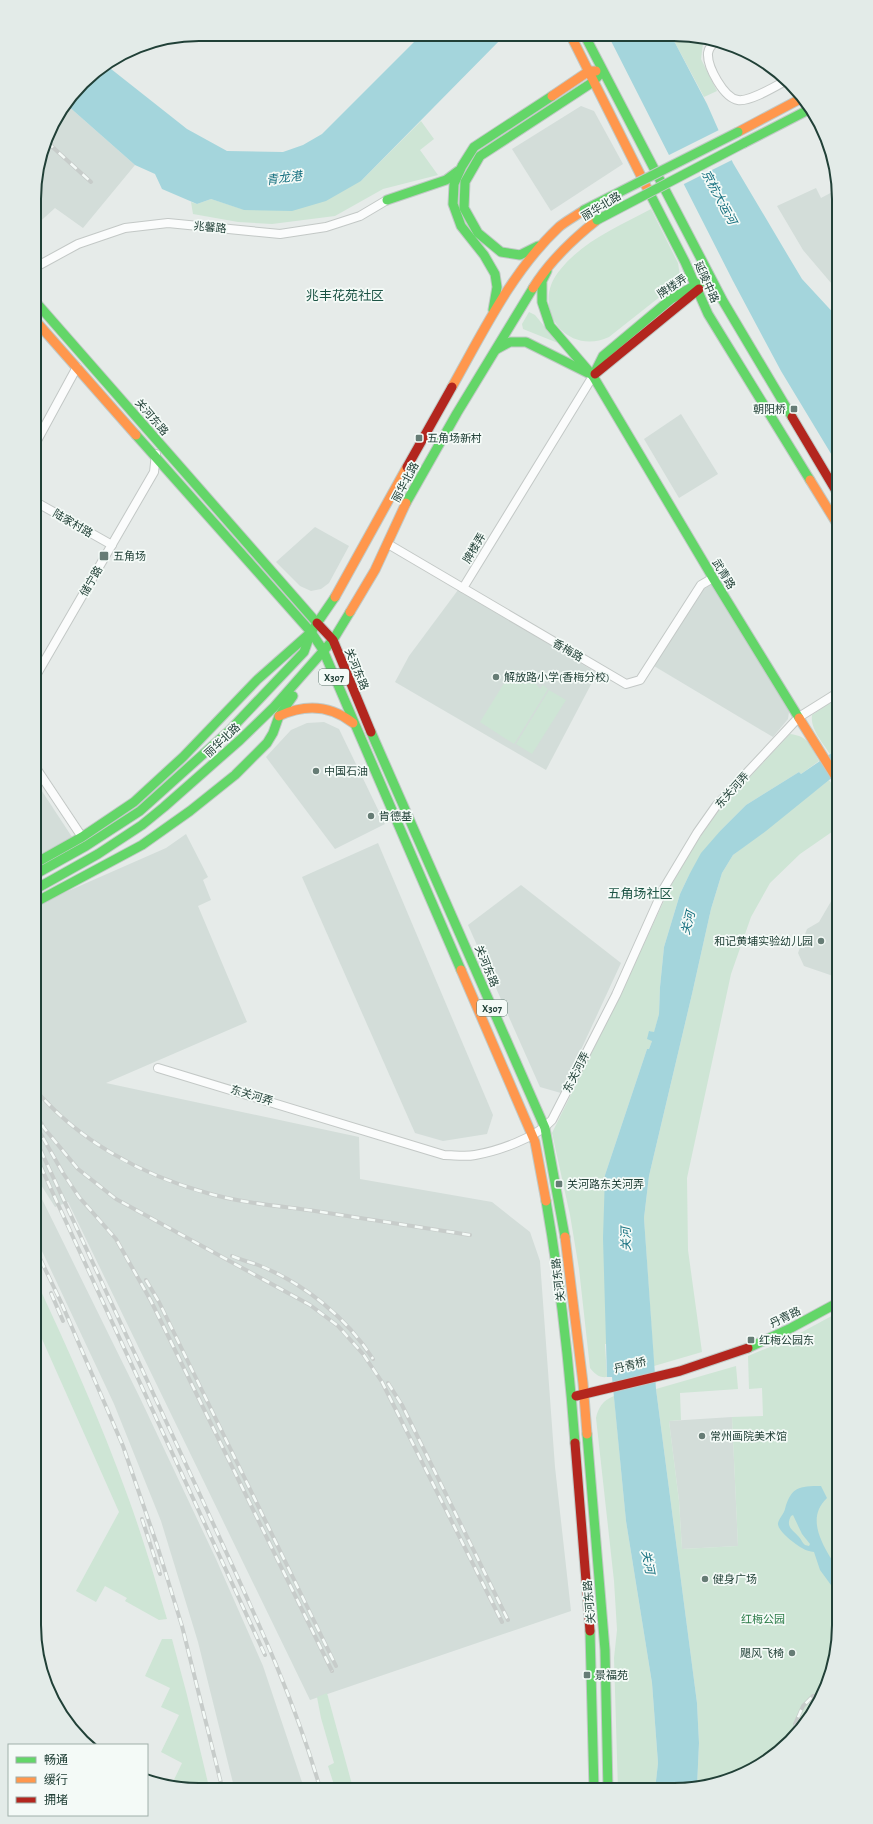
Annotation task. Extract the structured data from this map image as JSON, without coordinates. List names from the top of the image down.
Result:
{
  "streets": {
    "main road": [
      "丽华北路",
      "延陵中路",
      "牌楼弄",
      "关河东路",
      "武青路",
      "X307",
      "丹青路",
      "丹青桥"
    ],
    "street": [
      "兆馨路",
      "陆家村路",
      "储宁路",
      "香梅路",
      "东关河弄"
    ]
  },
  "crossings": [
    ["丽华北路", "关河东路"],
    ["丽华北路", "武青路"],
    ["丽华北路", "香梅路"],
    ["延陵中路", "牌楼弄"],
    ["牌楼弄", "武青路"],
    ["牌楼弄", "香梅路"],
    ["关河东路", "储宁路"],
    ["关河东路", "东关河弄"],
    ["关河东路", "丹青桥"],
    ["陆家村路", "储宁路"],
    ["武青路", "香梅路"],
    ["武青路", "东关河弄"],
    ["丹青路", "丹青桥"]
  ],
  "districts": ["兆丰花苑社区", "五角场社区"],
  "water": ["青龙港", "京杭大运河", "关河"],
  "parks": ["红梅公园"],
  "places": {
    "transit": [
      "朝阳桥",
      "五角场新村",
      "五角场",
      "关河路东关河弄",
      "红梅公园东",
      "景福苑"
    ],
    "other": [
      "解放路小学(香梅分校)",
      "中国石油",
      "肯德基",
      "和记黄埔实验幼儿园",
      "常州画院美术馆",
      "健身广场",
      "飓风飞椅"
    ]
  },
  "legend": ["畅通", "缓行", "拥堵"]
}
